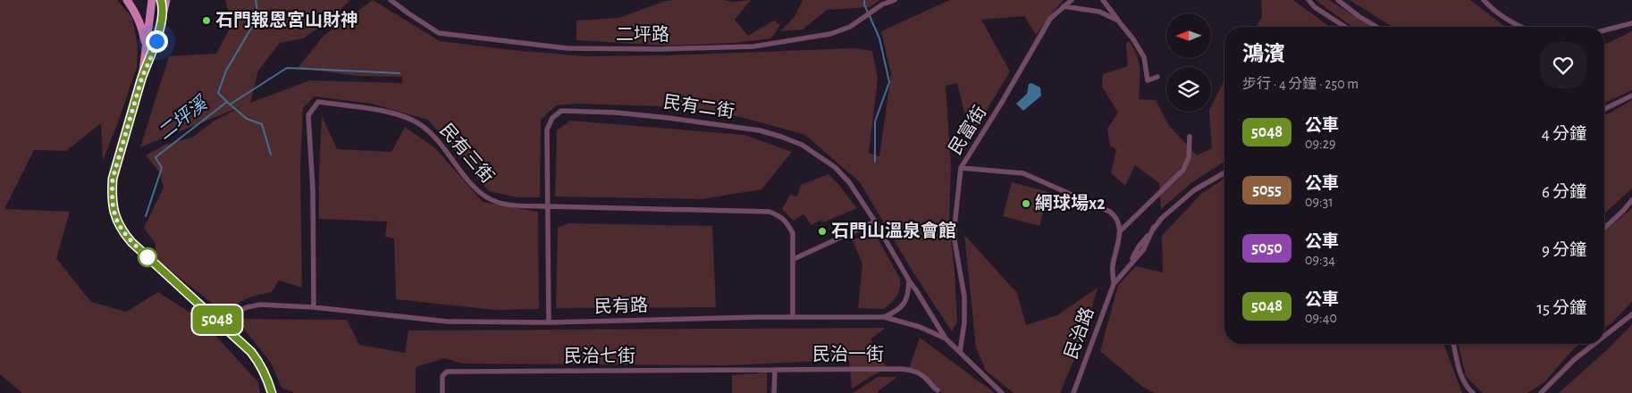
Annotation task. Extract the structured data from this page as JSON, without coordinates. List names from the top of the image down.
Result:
{
  "streets": {
    "street": [
      "二坪路",
      "民有二街",
      "民富街",
      "民有三街",
      "民有路",
      "民治路",
      "民治一街",
      "民治七街"
    ]
  },
  "crossings": [
    ["民有二街", "民有三街"],
    ["民有二街", "民有路"],
    ["民富街", "民有路"],
    ["民有三街", "民有路"],
    ["民治一街", "民治七街"]
  ],
  "water": ["二坪溪"],
  "places": ["石門報恩宮山財神", "網球場x2", "石門山溫泉會館"],
  "lines": ["bus line 5048"],
  "north": "left",
  "page": {
    "on_map": "5048",
    "heading": ["鴻濱", "步行 · 4 分鐘 · 250 m"],
    "list": [
      {
        "mark": "5048",
        "name": "公車",
        "note": "09:29",
        "value": "4 分鐘"
      },
      {
        "mark": "5055",
        "name": "公車",
        "note": "09:31",
        "value": "6 分鐘"
      },
      {
        "mark": "5050",
        "name": "公車",
        "note": "09:34",
        "value": "9 分鐘"
      },
      {
        "mark": "5048",
        "name": "公車",
        "note": "09:40",
        "value": "15 分鐘"
      }
    ]
  }
}
